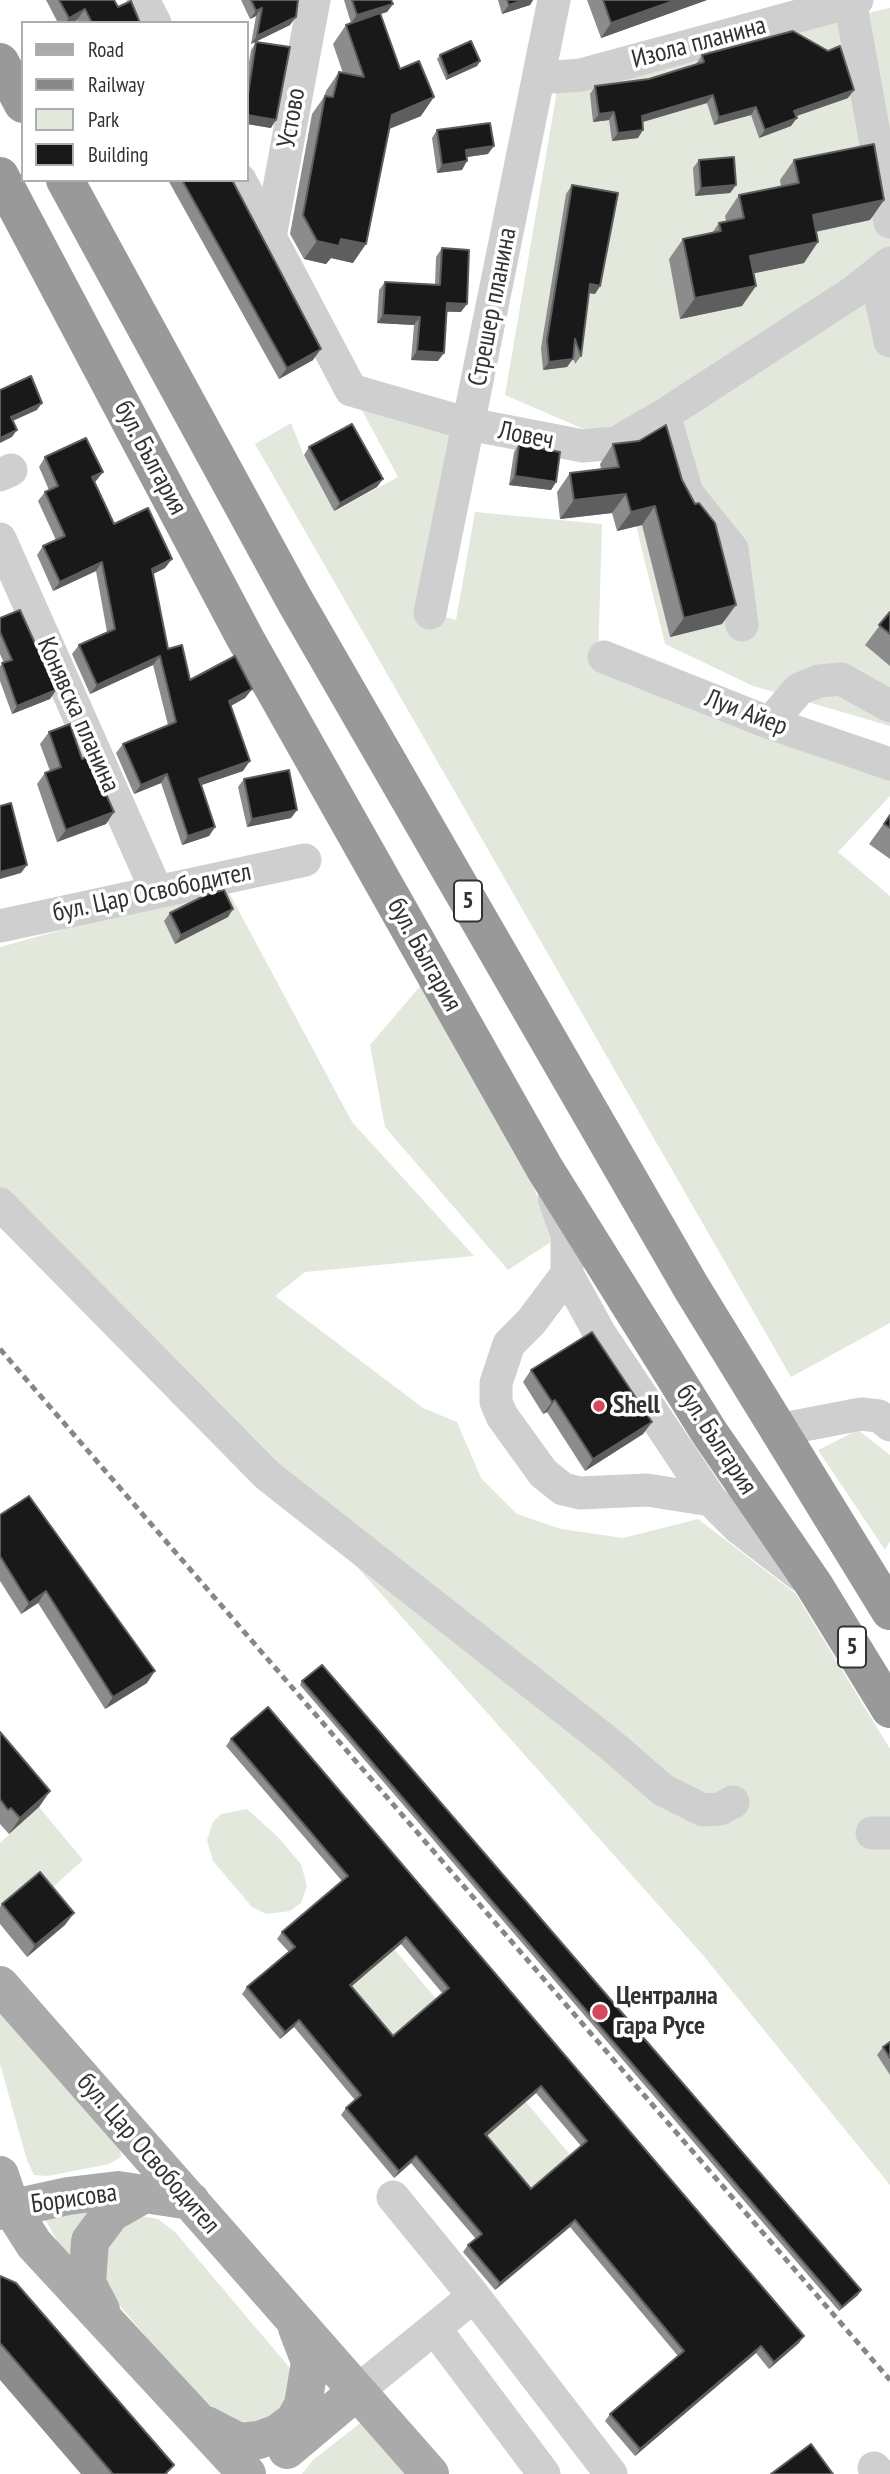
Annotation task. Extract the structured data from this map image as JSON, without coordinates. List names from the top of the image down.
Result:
{
  "streets": {
    "highway": ["бул. България", "5"],
    "main road": ["бул. Цар Освободител", "Борисова"],
    "street": [
      "Изола планина",
      "Устово",
      "Стрешер планина",
      "Ловеч",
      "Луи Айер",
      "Конявска планина"
    ]
  },
  "crossings": [
    ["Изола планина", "Стрешер планина"],
    ["Устово", "Ловеч"],
    ["Стрешер планина", "Ловеч"],
    ["Конявска планина", "бул. Цар Освободител"],
    ["бул. Цар Освободител", "Борисова"]
  ],
  "places": ["Shell", "Централна гара Русе"],
  "legend": [
    "Road",
    "Railway",
    "Park",
    "Building"
  ]
}
